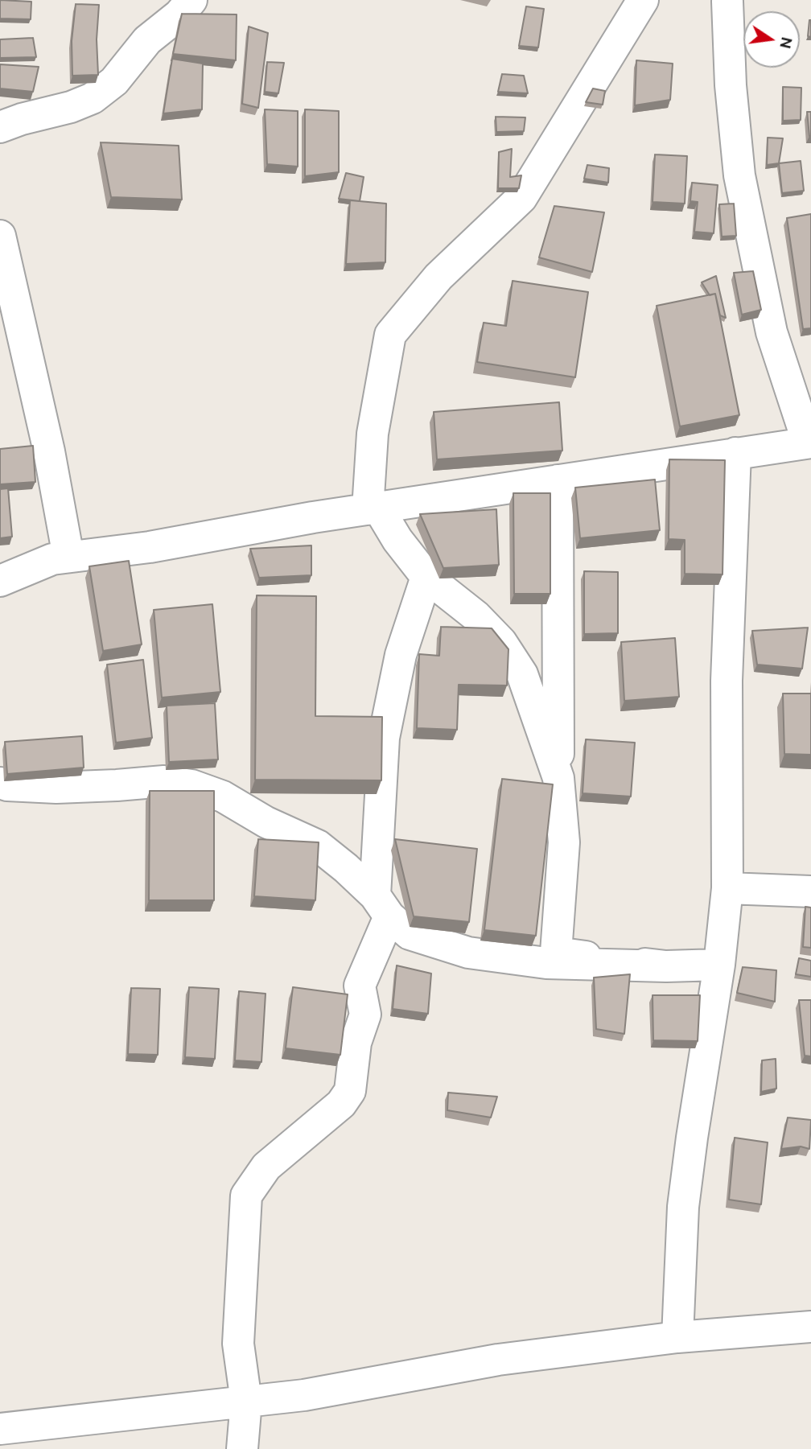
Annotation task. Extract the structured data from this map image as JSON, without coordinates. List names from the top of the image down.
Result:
{
  "north": "right"
}
